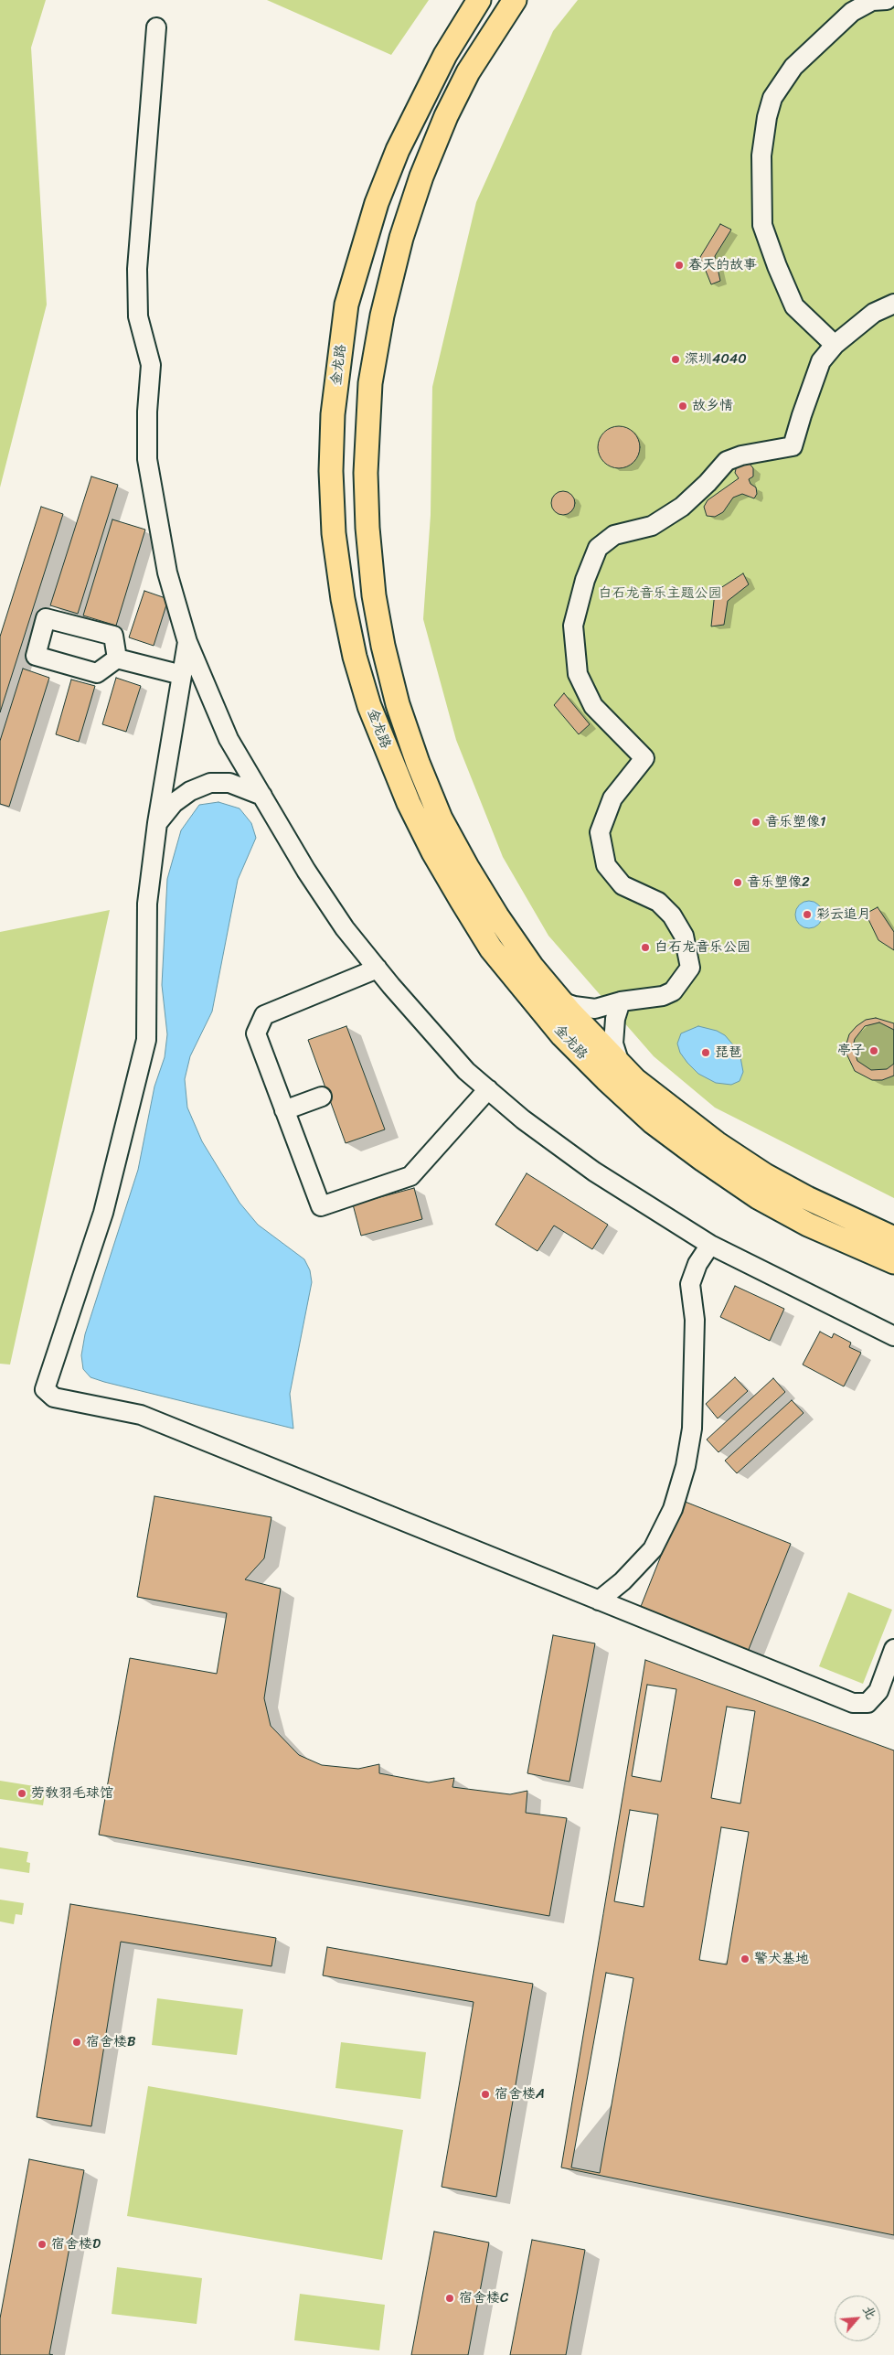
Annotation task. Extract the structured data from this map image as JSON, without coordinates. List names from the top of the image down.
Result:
{
  "streets": {
    "main road": ["金龙路"]
  },
  "parks": ["白石龙音乐主题公园"],
  "places": [
    "春天的故事",
    "深圳4040",
    "故乡情",
    "音乐塑像1",
    "音乐塑像2",
    "彩云追月",
    "白石龙音乐公园",
    "亭子",
    "琵琶",
    "劳教羽毛球馆",
    "警犬基地",
    "宿舍楼B",
    "宿舍楼A",
    "宿舍楼D",
    "宿舍楼C"
  ],
  "north": "top right"
}
